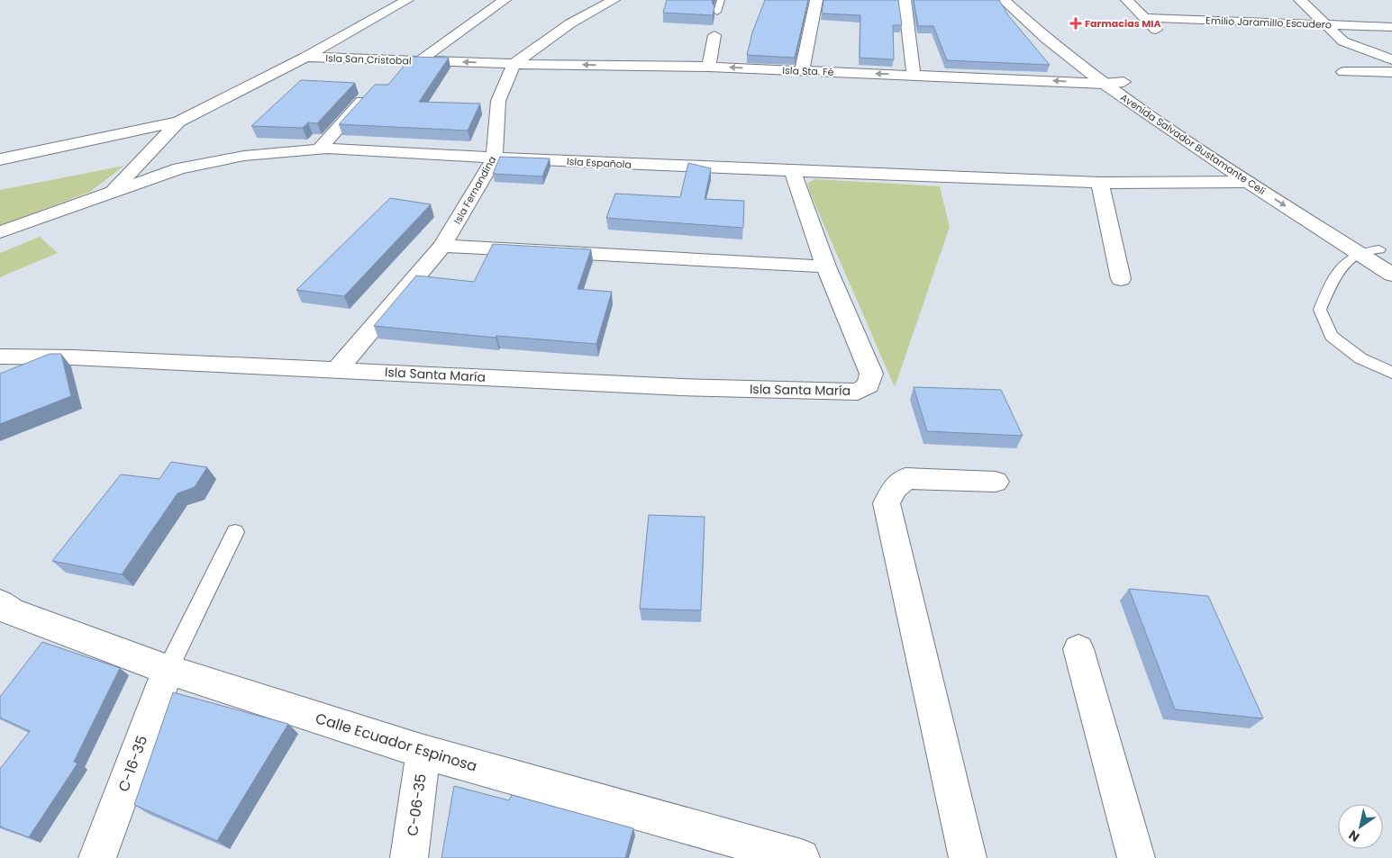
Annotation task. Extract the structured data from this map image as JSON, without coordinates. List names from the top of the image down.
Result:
{
  "streets": {
    "street": [
      "Emilio Jaramillo Escudero",
      "Isla San Cristobal",
      "Isla Sta. Fé",
      "Avenida Salvador Bustamante Celi",
      "Isla Española",
      "Isla Fernandina",
      "Isla Santa María",
      "Calle Ecuador Espinosa",
      "C-16-35",
      "C-06-35"
    ]
  },
  "crossings": [
    ["Isla San Cristobal", "Isla Sta. Fé"],
    ["Isla San Cristobal", "Isla Fernandina"],
    ["Isla Sta. Fé", "Avenida Salvador Bustamante Celi"],
    ["Isla Sta. Fé", "Isla Fernandina"],
    ["Avenida Salvador Bustamante Celi", "Isla Española"],
    ["Isla Española", "Isla Fernandina"],
    ["Isla Fernandina", "Isla Santa María"],
    ["Calle Ecuador Espinosa", "C-16-35"],
    ["Calle Ecuador Espinosa", "C-06-35"]
  ],
  "places": {
    "health": ["Farmacias MIA"]
  },
  "north": "bottom left"
}
